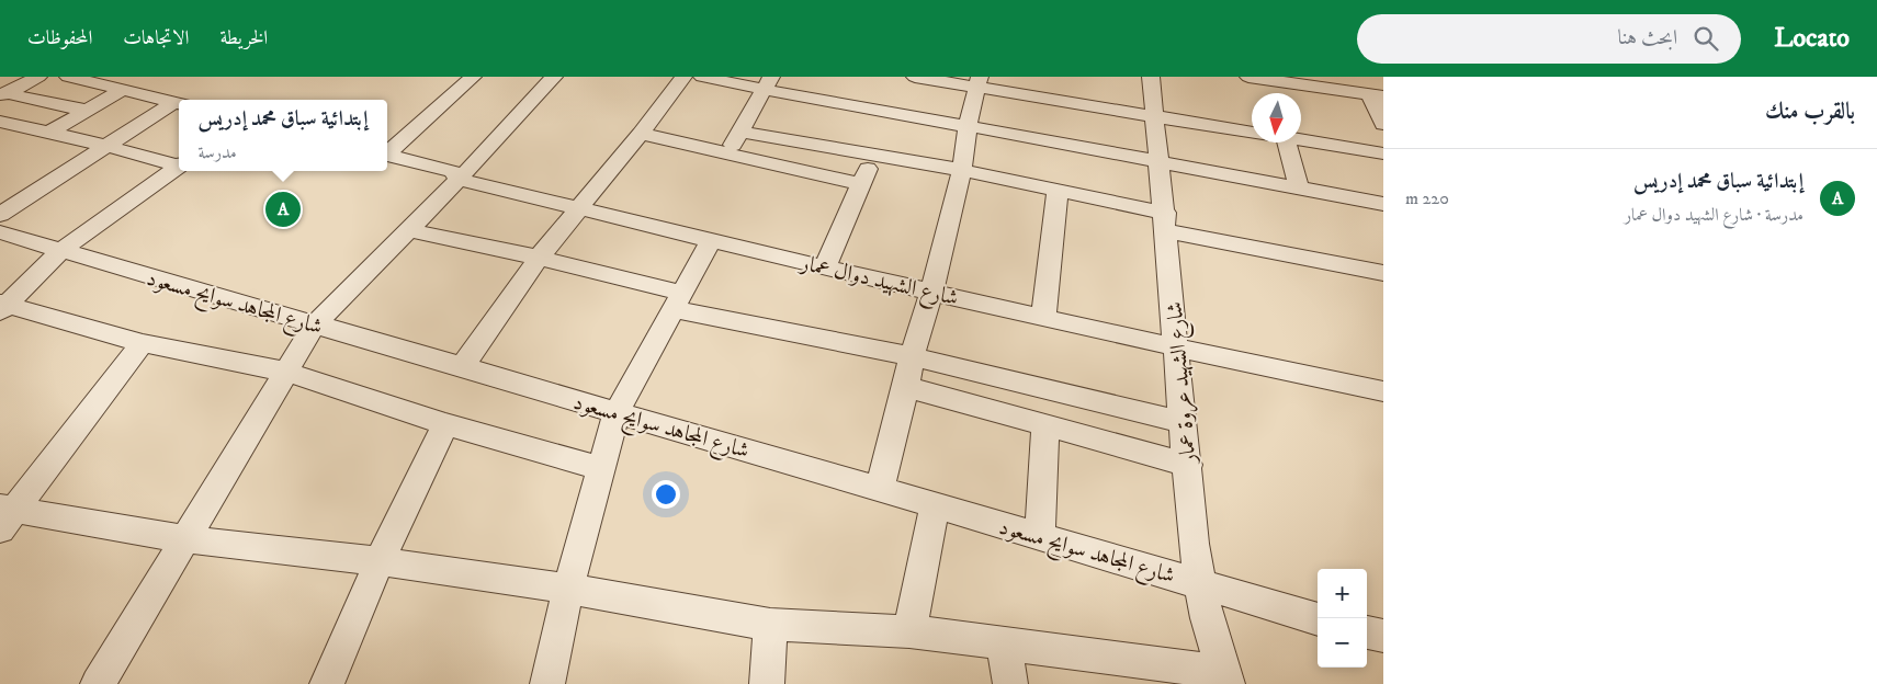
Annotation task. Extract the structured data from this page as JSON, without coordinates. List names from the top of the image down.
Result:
{
  "streets": {
    "street": ["شارع الشهيد دوال عمار", "شارع المجاهد سوايح مسعود", "شارع الشهيد عروة عمار"]
  },
  "crossings": [
    ["شارع الشهيد دوال عمار", "شارع الشهيد عروة عمار"],
    ["شارع المجاهد سوايح مسعود", "شارع الشهيد عروة عمار"]
  ],
  "north": "bottom",
  "page": {
    "header": "Locato",
    "search": "ابحث هنا",
    "nav": ["الخريطة", "الاتجاهات", "المحفوظات"],
    "heading": "بالقرب منك",
    "popup": ["إبتدائية سباق محمد إدريس", "مدرسة"],
    "list": [
      {
        "mark": "A",
        "name": "إبتدائية سباق محمد إدريس",
        "note": "مدرسة · شارع الشهيد دوال عمار",
        "value": "220 m"
      }
    ],
    "pins": "A",
    "map_buttons": ["+", "−"]
  }
}
